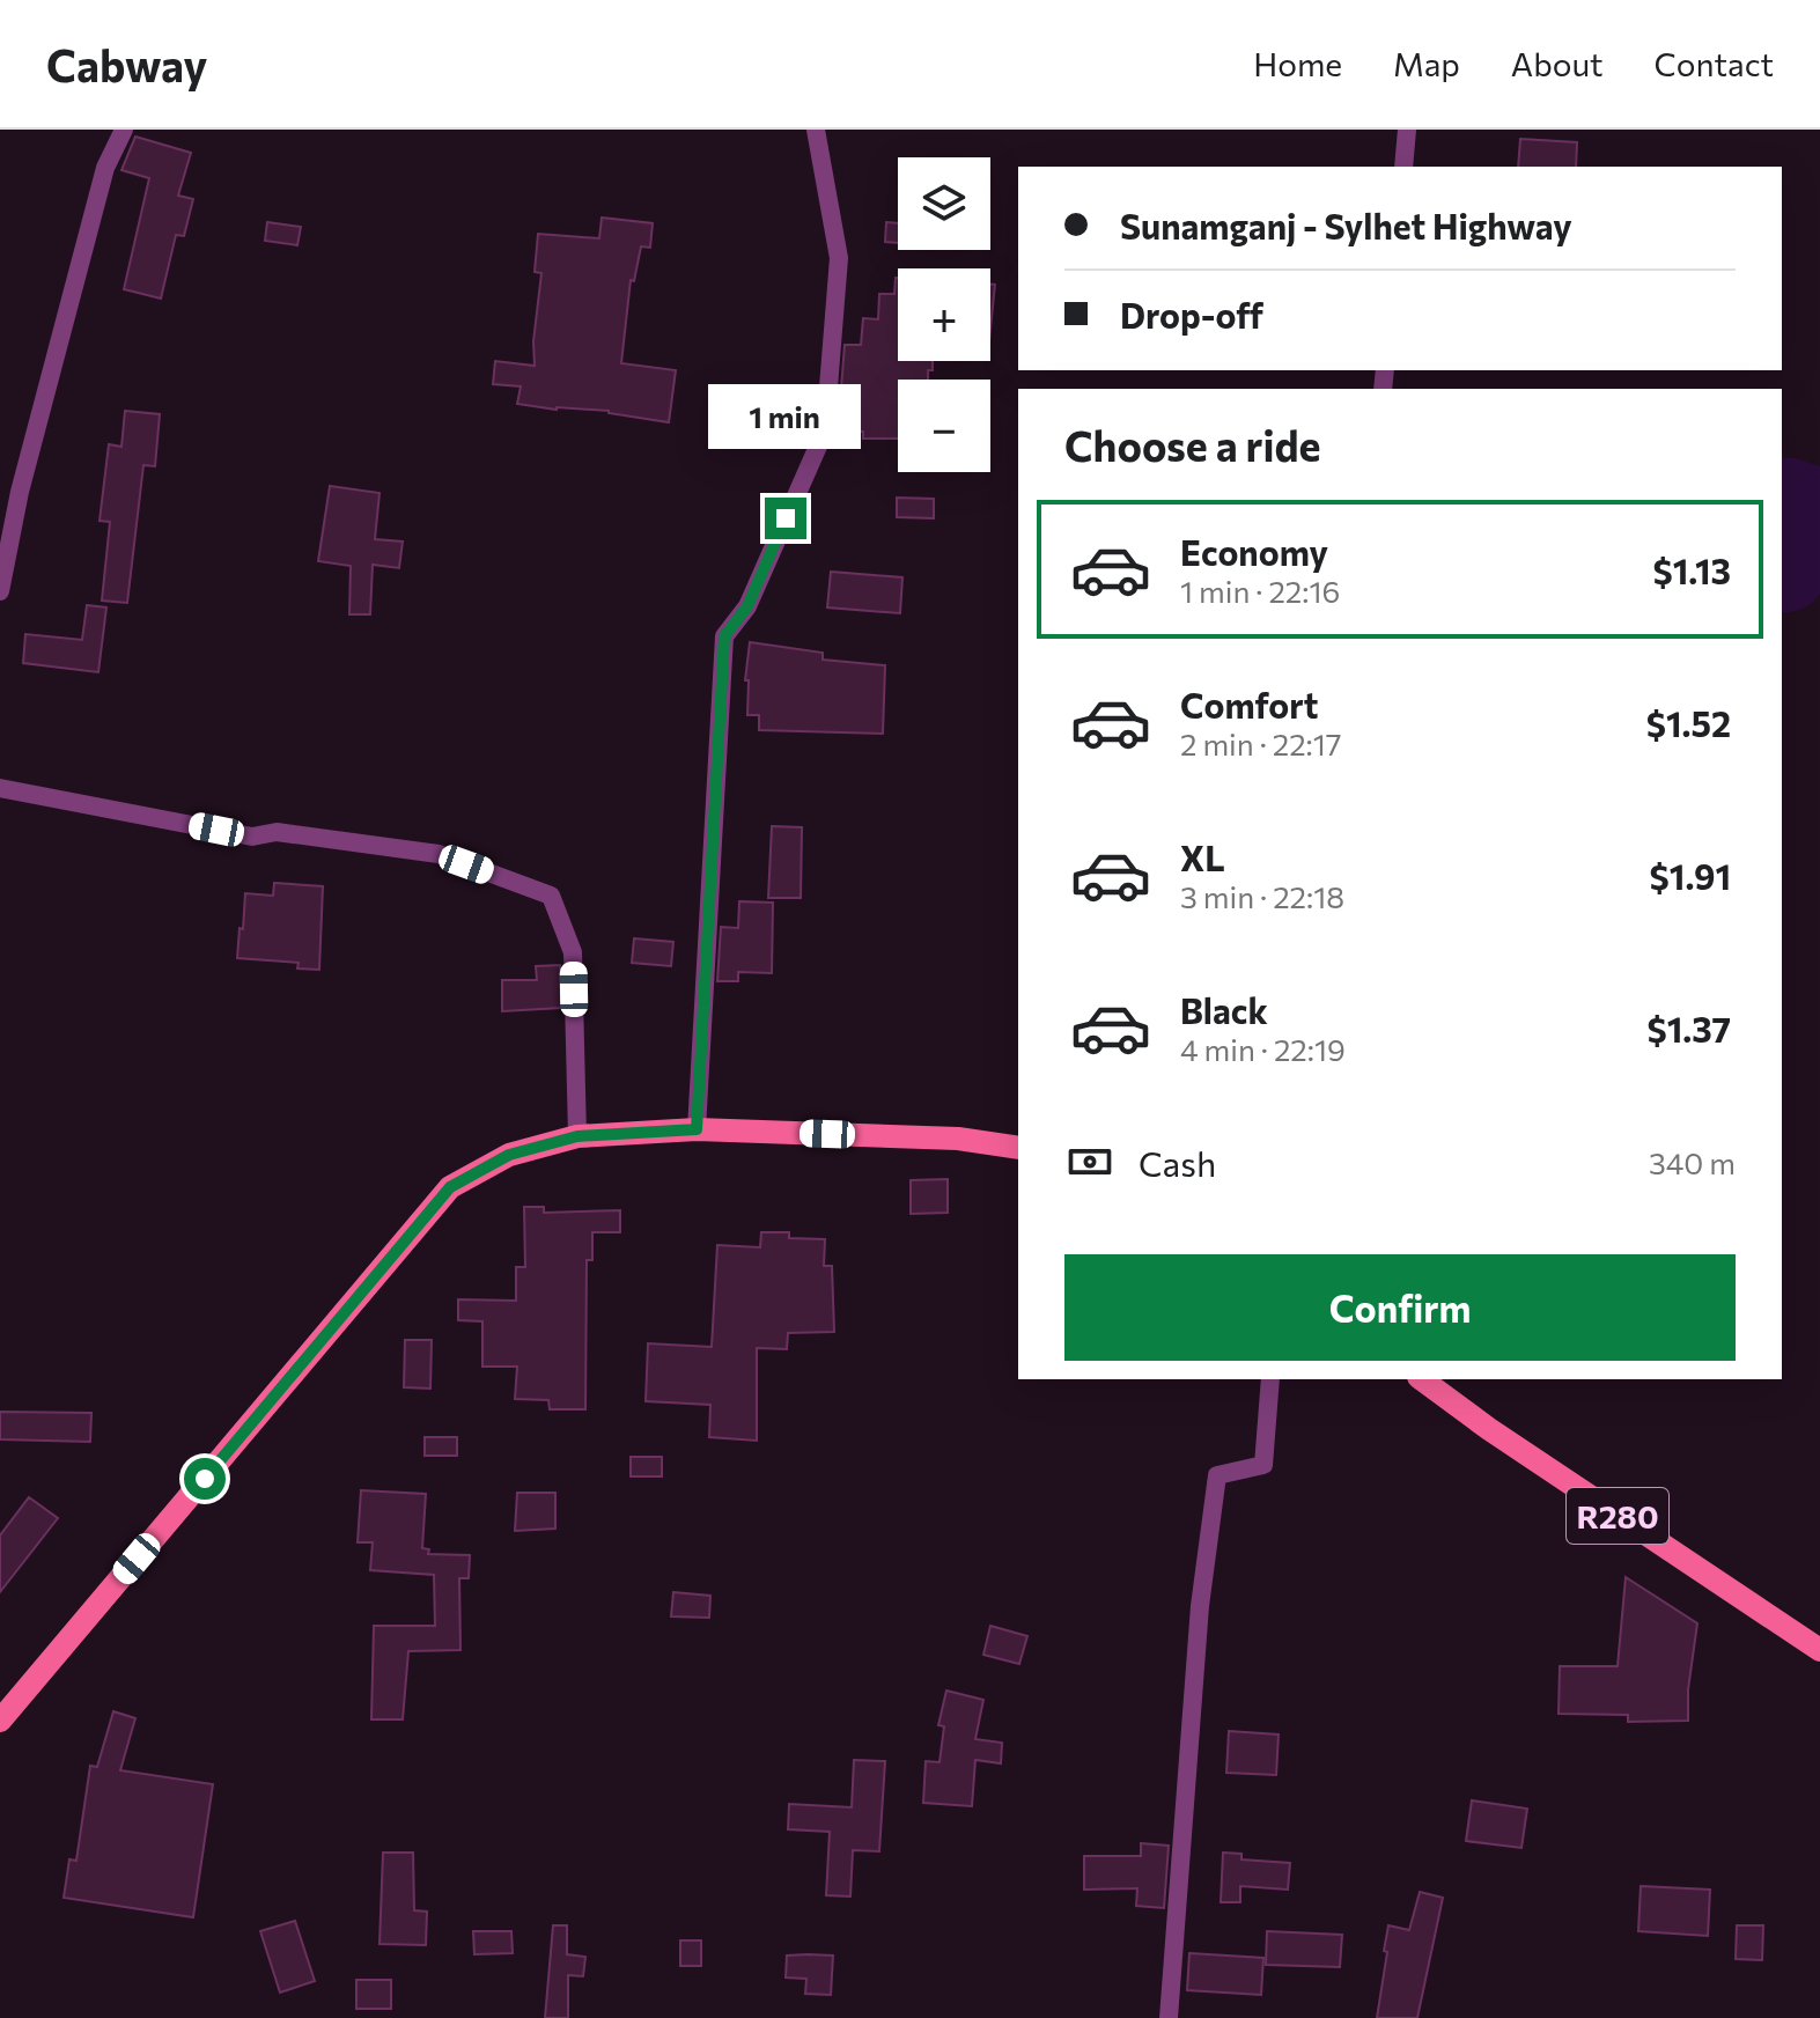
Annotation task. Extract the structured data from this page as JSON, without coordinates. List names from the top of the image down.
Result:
{
  "streets": {
    "main road": ["R280"]
  },
  "page": {
    "header": "Cabway",
    "nav": [
      "Home",
      "Map",
      "About",
      "Contact"
    ],
    "map_buttons": ["+", "−"],
    "banner": ["Sunamganj - Sylhet Highway", "Drop-off"],
    "bubble": "1 min",
    "heading": "Choose a ride",
    "list": [
      {
        "name": "Economy",
        "note": "1 min · 22:16",
        "value": "$1.13"
      },
      {
        "name": "Comfort",
        "note": "2 min · 22:17",
        "value": "$1.52"
      },
      {
        "name": "XL",
        "note": "3 min · 22:18",
        "value": "$1.91"
      },
      {
        "name": "Black",
        "note": "4 min · 22:19",
        "value": "$1.37"
      }
    ],
    "pay": ["Cash", "340 m"],
    "buttons": "Confirm"
  }
}
